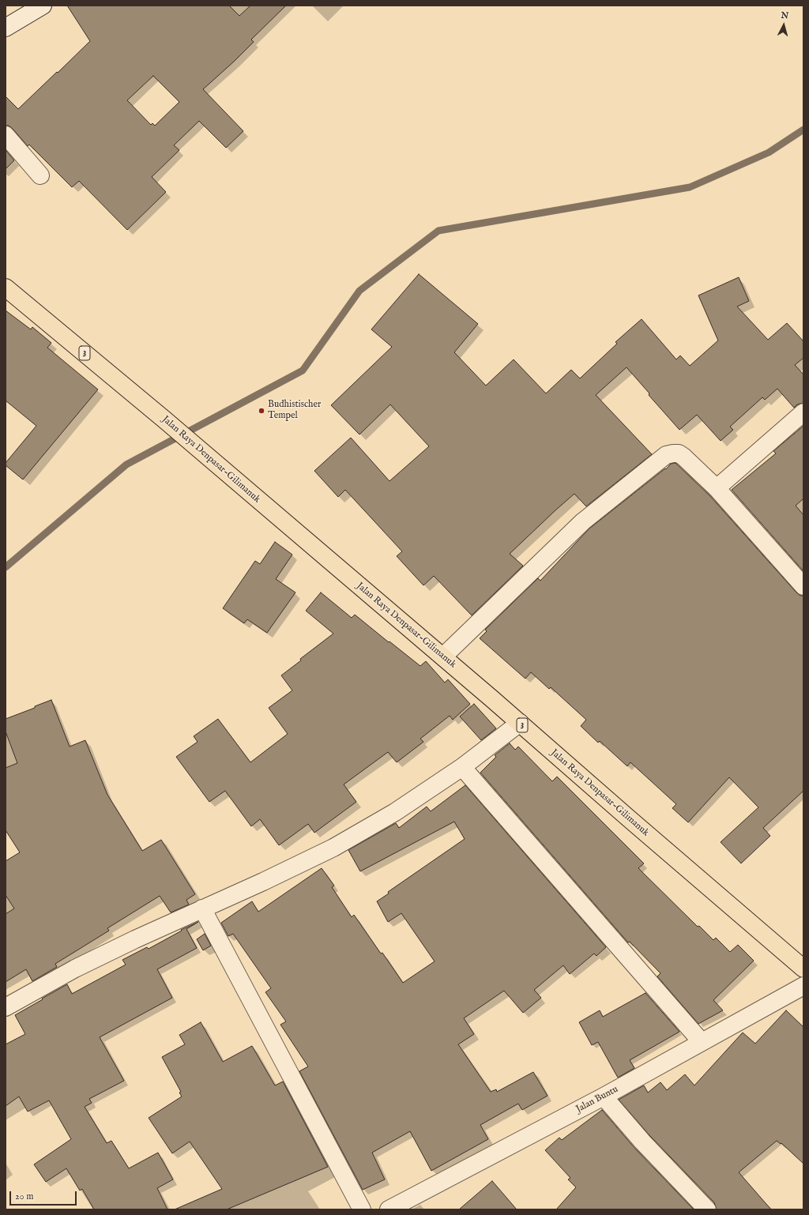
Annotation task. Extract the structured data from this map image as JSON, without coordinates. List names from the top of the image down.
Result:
{
  "streets": {
    "highway": ["3", "Jalan Raya Denpasar-Gilimanuk"],
    "street": ["Jalan Buntu"]
  },
  "places": ["Budhistischer Tempel"],
  "scale_bar": "20 m",
  "north": "top"
}
